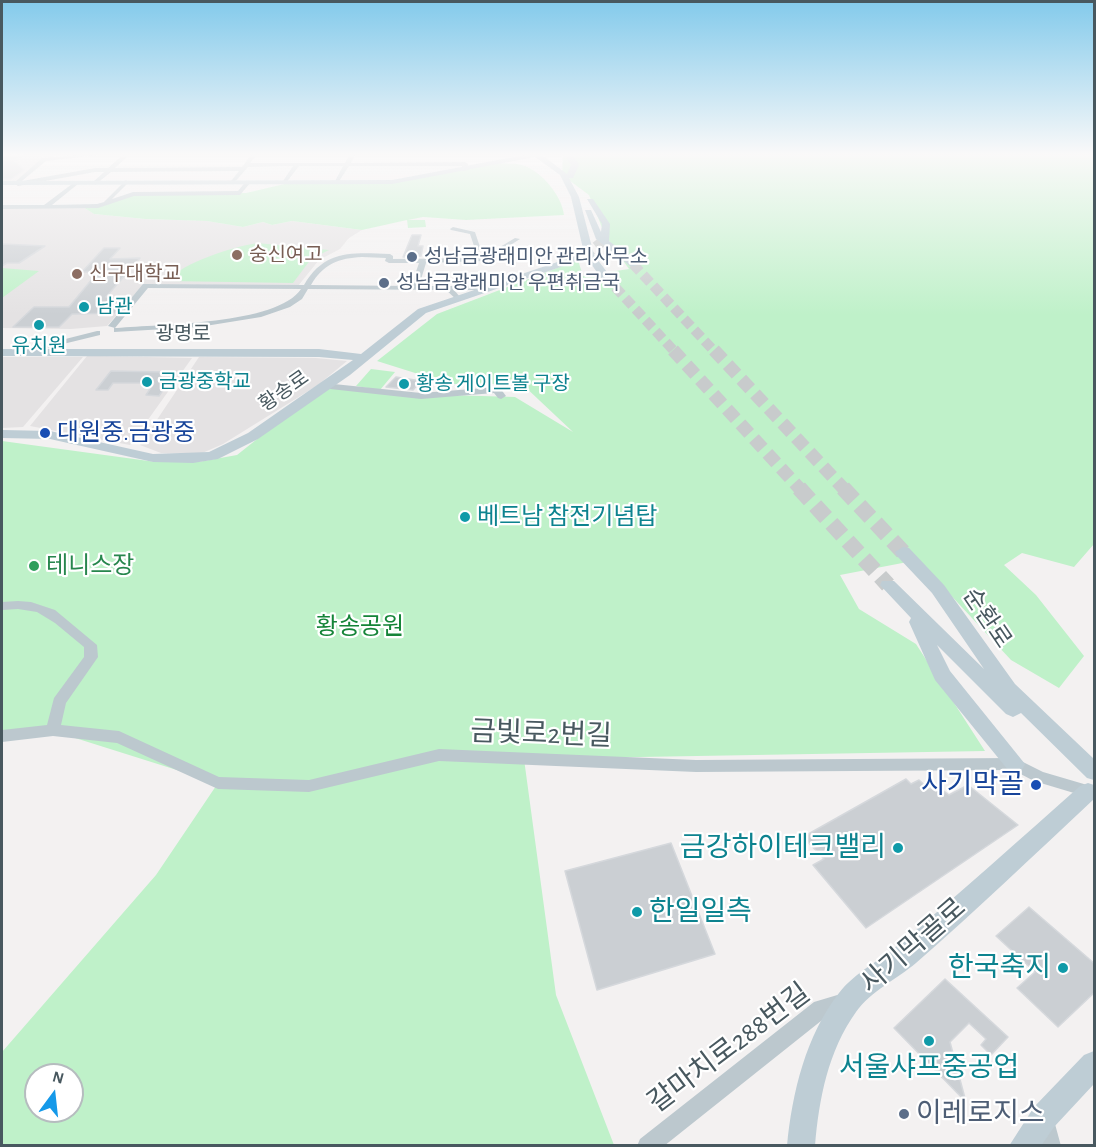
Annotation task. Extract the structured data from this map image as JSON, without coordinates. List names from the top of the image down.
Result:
{
  "streets": {
    "main road": [
      "광명로",
      "황송로",
      "순환로",
      "사기막골로"
    ],
    "street": ["금빛로2번길", "갈마치로288번길"]
  },
  "crossings": [
    ["광명로", "황송로"],
    ["금빛로2번길", "사기막골로"],
    ["사기막골로", "갈마치로288번길"]
  ],
  "parks": ["황송공원"],
  "places": [
    "숭신여고",
    "성남금광래미안 관리사무소",
    "신구대학교",
    "성남금광래미안 우편취금국",
    "남관",
    "유치원",
    "금광중학교",
    "황송 게이트볼 구장",
    "대원중.금광중",
    "베트남 참전기념탑",
    "테니스장",
    "사기막골",
    "금강하이테크밸리",
    "한일일측",
    "한국축지",
    "서울샤프중공업",
    "이레로지스"
  ],
  "north": "top"
}
